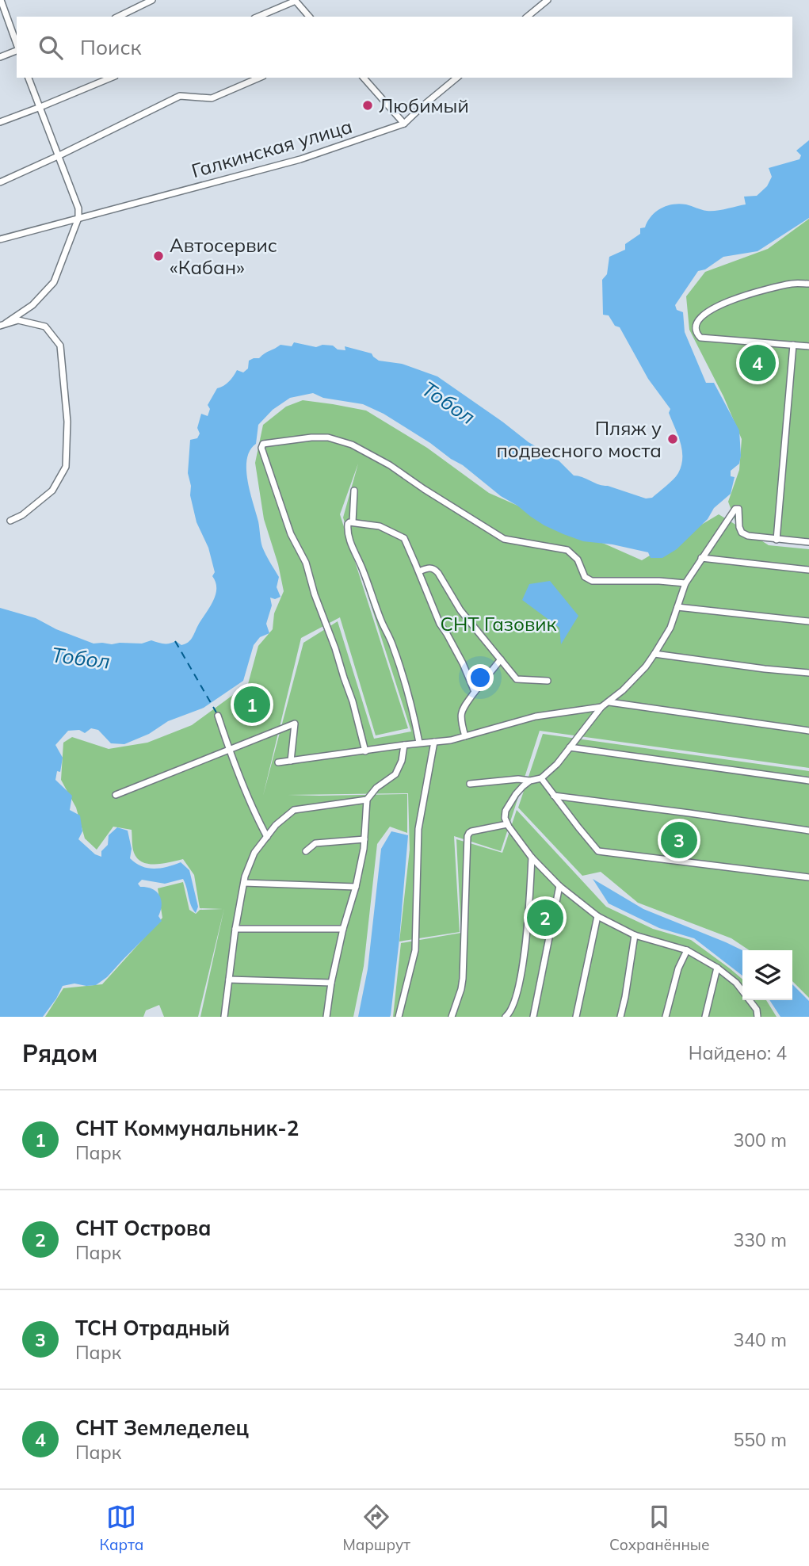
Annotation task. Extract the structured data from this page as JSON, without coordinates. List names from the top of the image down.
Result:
{
  "streets": {
    "street": ["Галкинская улица"]
  },
  "water": ["Тобол"],
  "parks": ["СНТ Газовик"],
  "places": ["Любимый", "Автосервис «Кабан»", "Пляж у подвесного моста"],
  "page": {
    "search": "Поиск",
    "pins": [
      "4",
      "1",
      "3",
      "2"
    ],
    "heading": ["Рядом", "Найдено: 4"],
    "list": [
      {
        "mark": "1",
        "name": "СНТ Коммунальник-2",
        "note": "Парк",
        "value": "300 m"
      },
      {
        "mark": "2",
        "name": "СНТ Острова",
        "note": "Парк",
        "value": "330 m"
      },
      {
        "mark": "3",
        "name": "ТСН Отрадный",
        "note": "Парк",
        "value": "340 m"
      },
      {
        "mark": "4",
        "name": "СНТ Земледелец",
        "note": "Парк",
        "value": "550 m"
      }
    ],
    "nav": ["Карта", "Маршрут", "Сохранённые"]
  }
}
